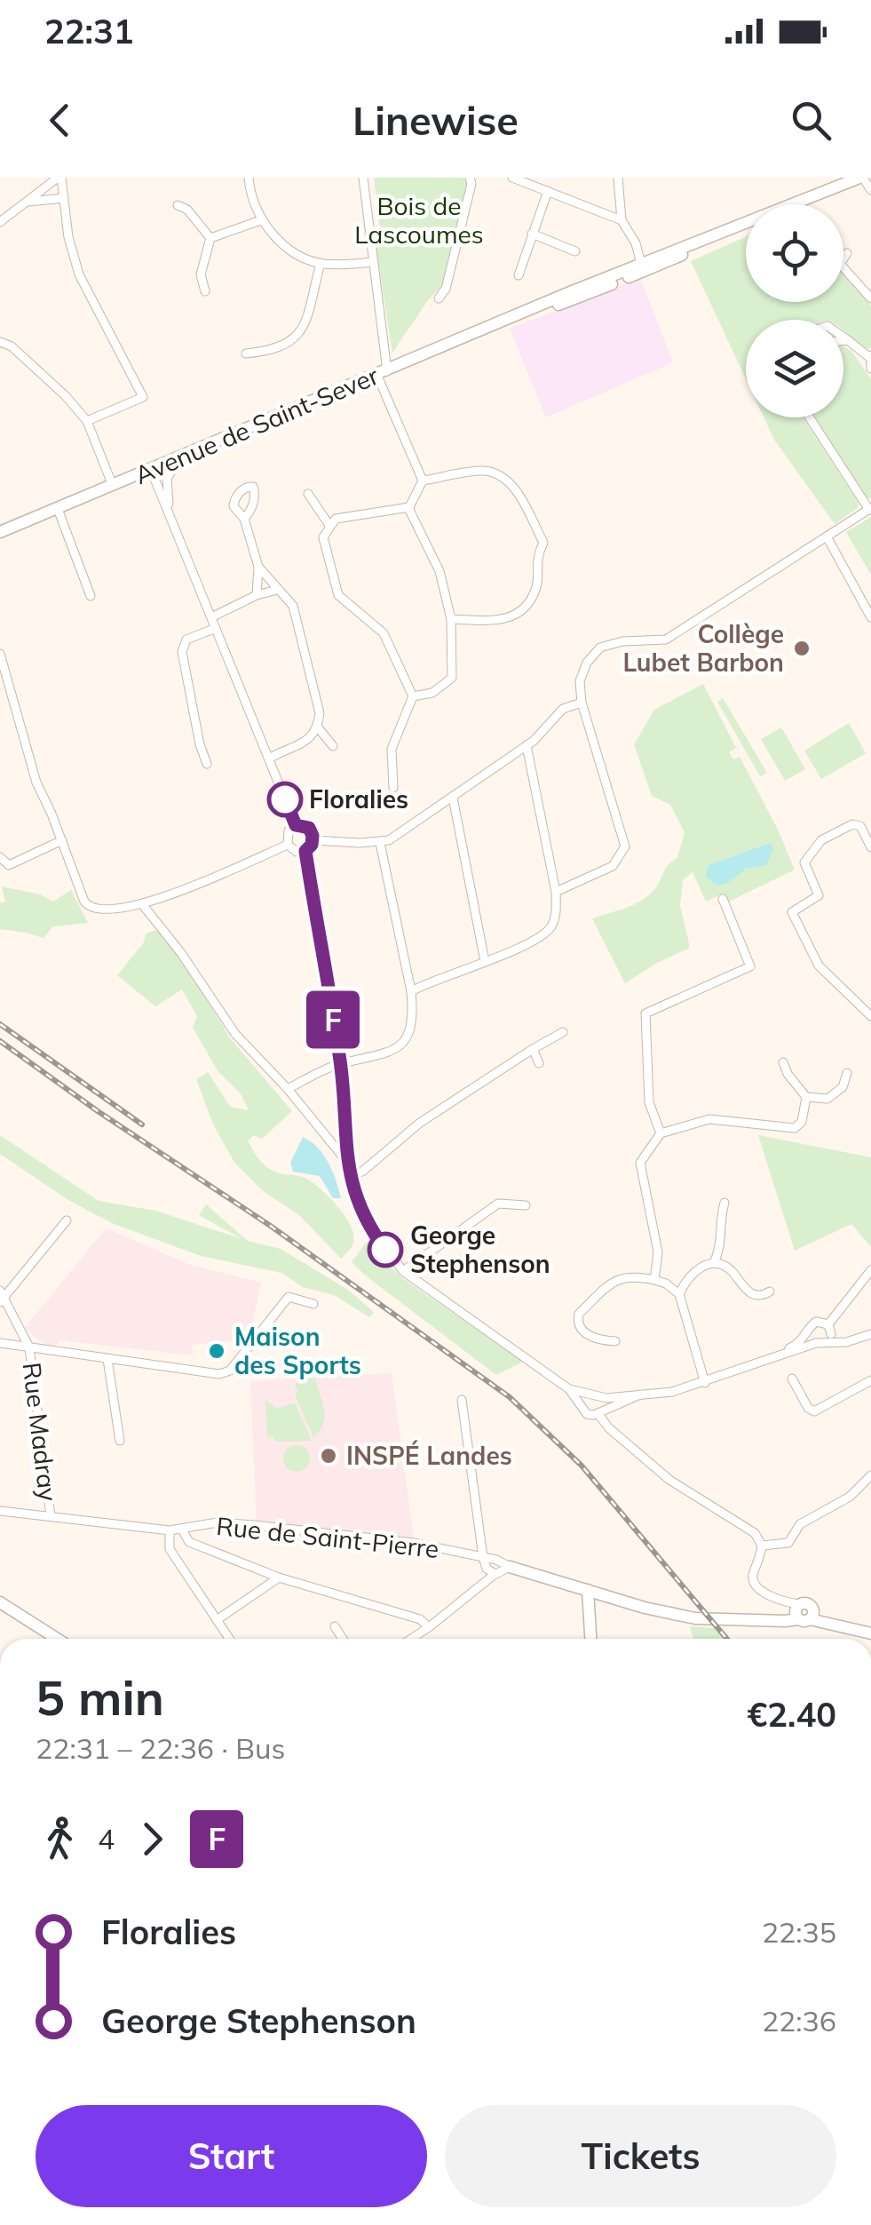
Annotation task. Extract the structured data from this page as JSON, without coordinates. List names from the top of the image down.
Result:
{
  "streets": {
    "main road": ["Avenue de Saint-Sever", "Rue de Saint-Pierre"],
    "street": ["Rue Madray"]
  },
  "crossings": [
    ["Rue Madray", "Rue de Saint-Pierre"]
  ],
  "parks": ["Bois de Lascoumes"],
  "places": [
    "Collège Lubet Barbon",
    "Floralies",
    "George Stephenson",
    "Maison des Sports",
    "INSPÉ Landes"
  ],
  "lines": ["bus line F"],
  "page": {
    "status": "22:31",
    "header": "Linewise",
    "on_map": "F",
    "heading": ["5 min", "22:31 – 22:36 · Bus", "€2.40"],
    "legs": ["4", "F"],
    "list": [
      {
        "name": "Floralies",
        "value": "22:35"
      },
      {
        "name": "George Stephenson",
        "value": "22:36"
      }
    ],
    "buttons": ["Start", "Tickets"]
  }
}
